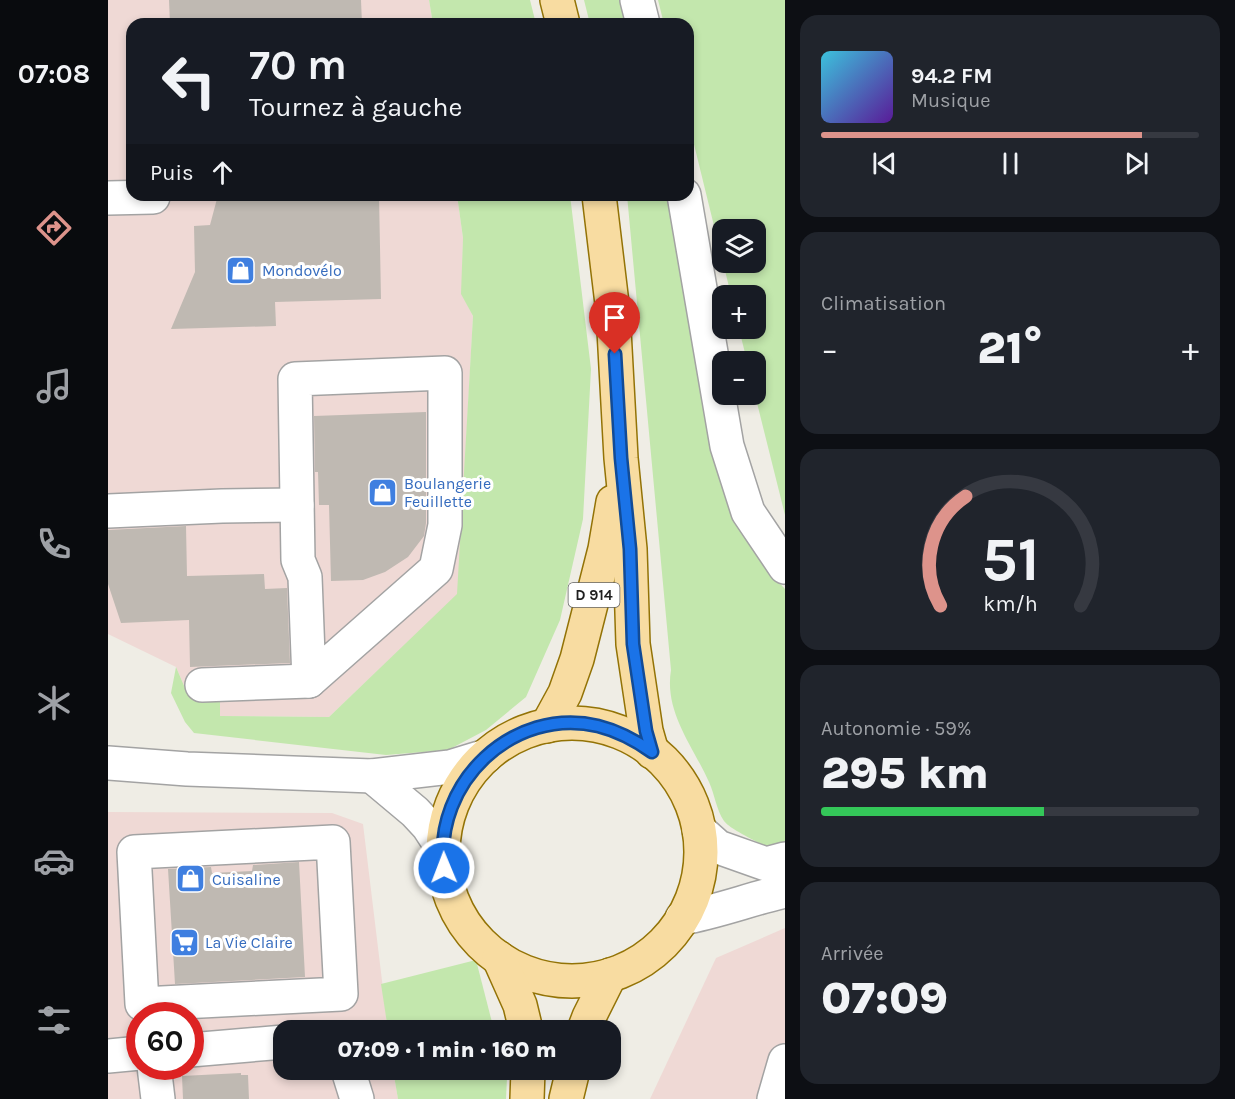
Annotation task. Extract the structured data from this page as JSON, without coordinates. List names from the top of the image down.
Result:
{
  "streets": {
    "main road": ["D 914"]
  },
  "places": {
    "shop": ["Mondovélo", "Boulangerie Feuillette", "Cuisaline"],
    "supermarket": ["La Vie Claire"]
  },
  "page": {
    "tabs": "07:08",
    "turn": ["70 m", "Tournez à gauche"],
    "song": ["94.2 FM", "Musique"],
    "then": "Puis",
    "map_buttons": ["+", "−"],
    "tile": [
      "Climatisation",
      ["Autonomie · 59%", "295 km"],
      ["Arrivée", "07:09"]
    ],
    "heat": ["−", "21°", "+"],
    "limit": "60",
    "trip": "07:09 · 1 min · 160 m",
    "gauge": ["51", "km/h"]
  }
}
